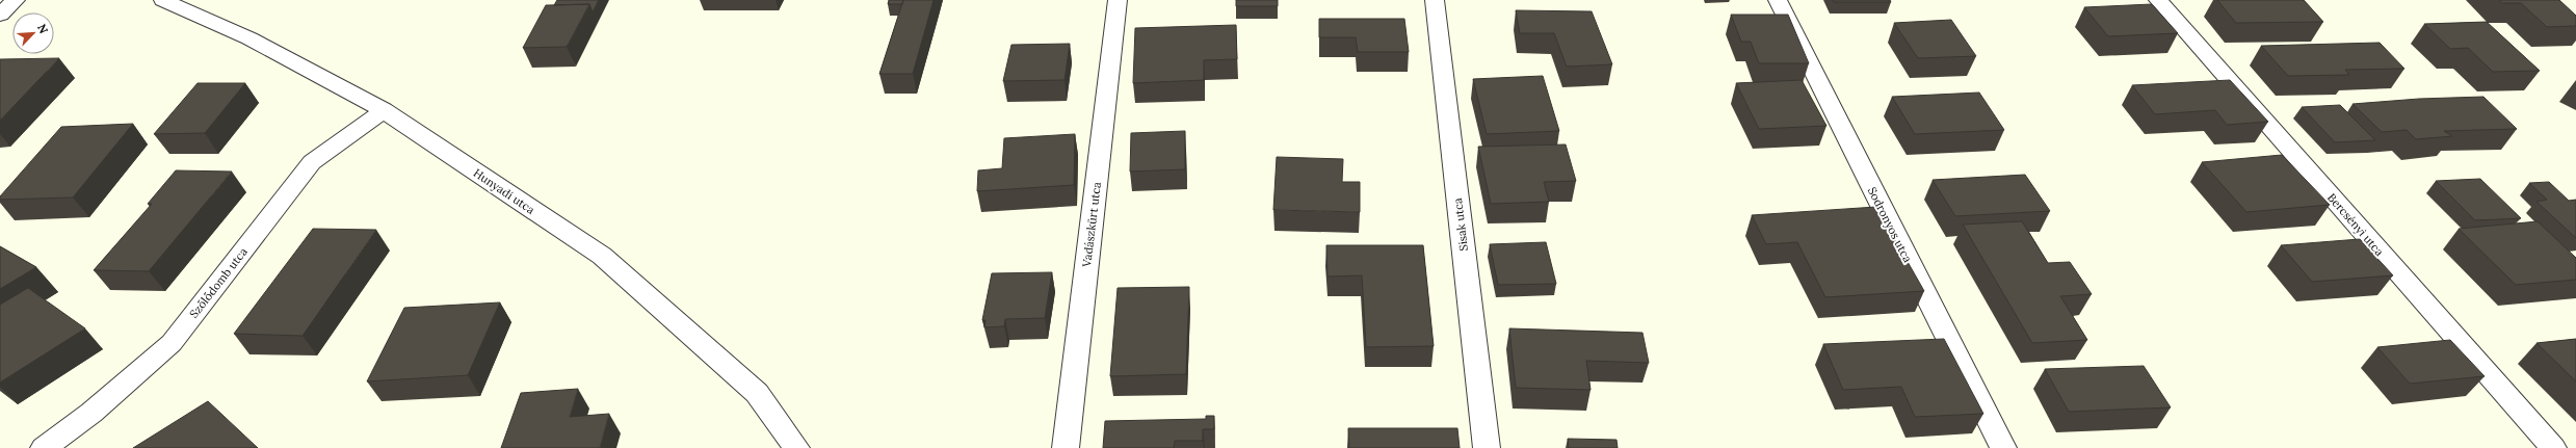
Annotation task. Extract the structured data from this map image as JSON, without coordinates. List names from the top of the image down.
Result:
{
  "streets": {
    "street": [
      "Hunyadi utca",
      "Vadászkürt utca",
      "Sisak utca",
      "Sodronyos utca",
      "Bercsényi utca",
      "Szőlődomb utca"
    ]
  },
  "crossings": [
    ["Hunyadi utca", "Szőlődomb utca"]
  ],
  "north": "top right"
}
